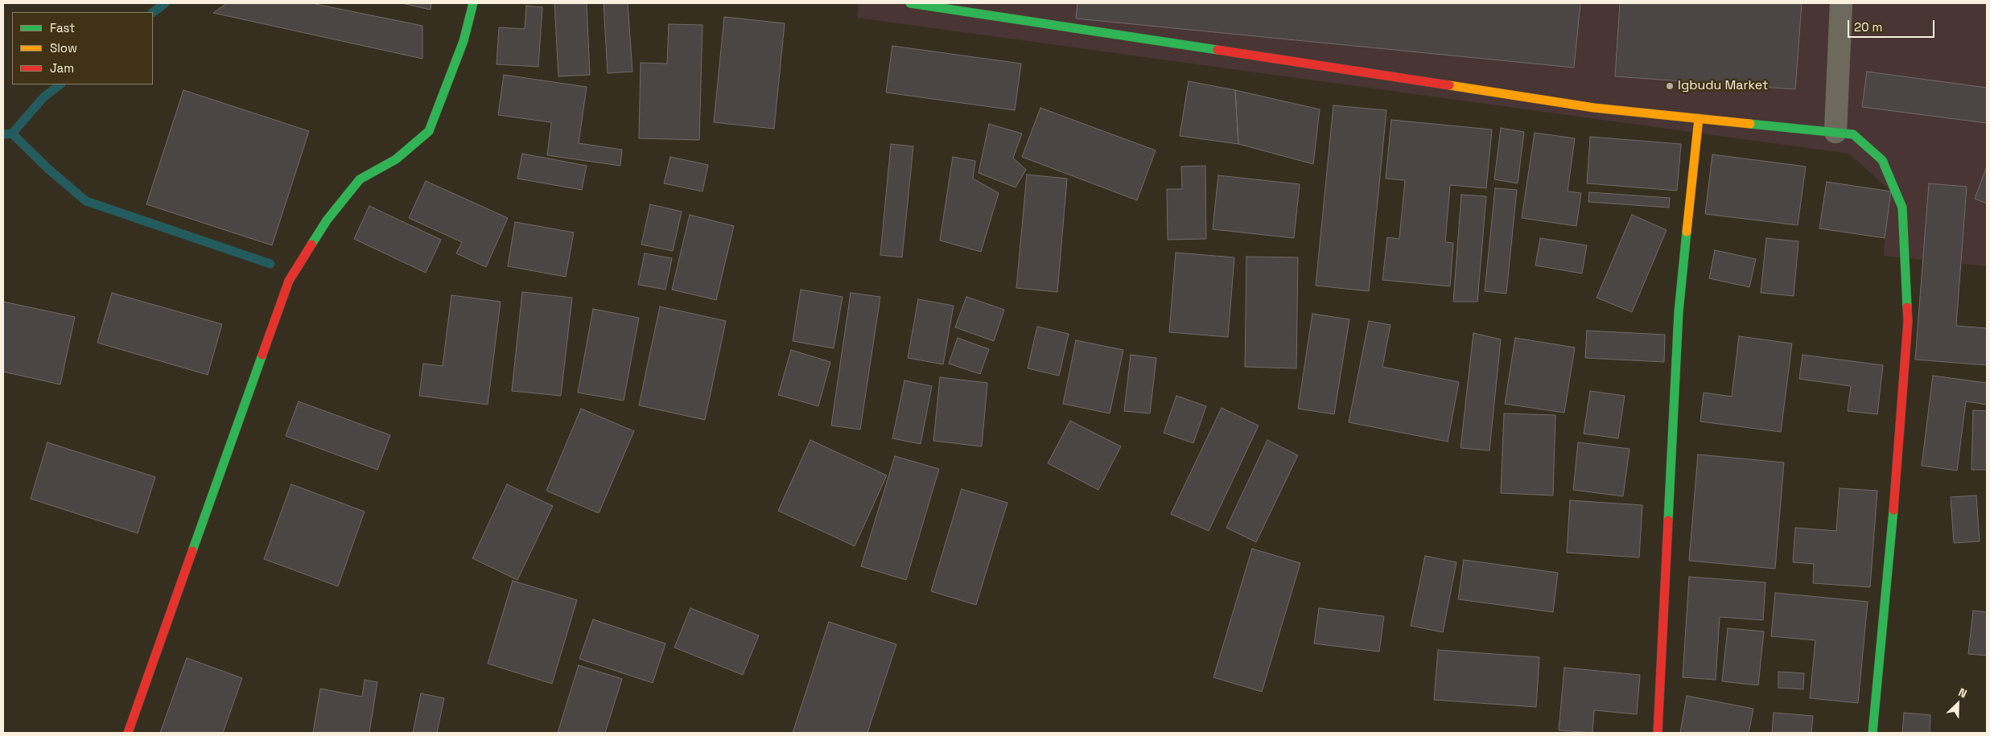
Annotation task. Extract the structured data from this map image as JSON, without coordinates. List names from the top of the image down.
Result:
{
  "places": ["Igbudu Market"],
  "legend": ["Fast", "Slow", "Jam"],
  "scale_bar": "20 m",
  "north": "top right"
}
